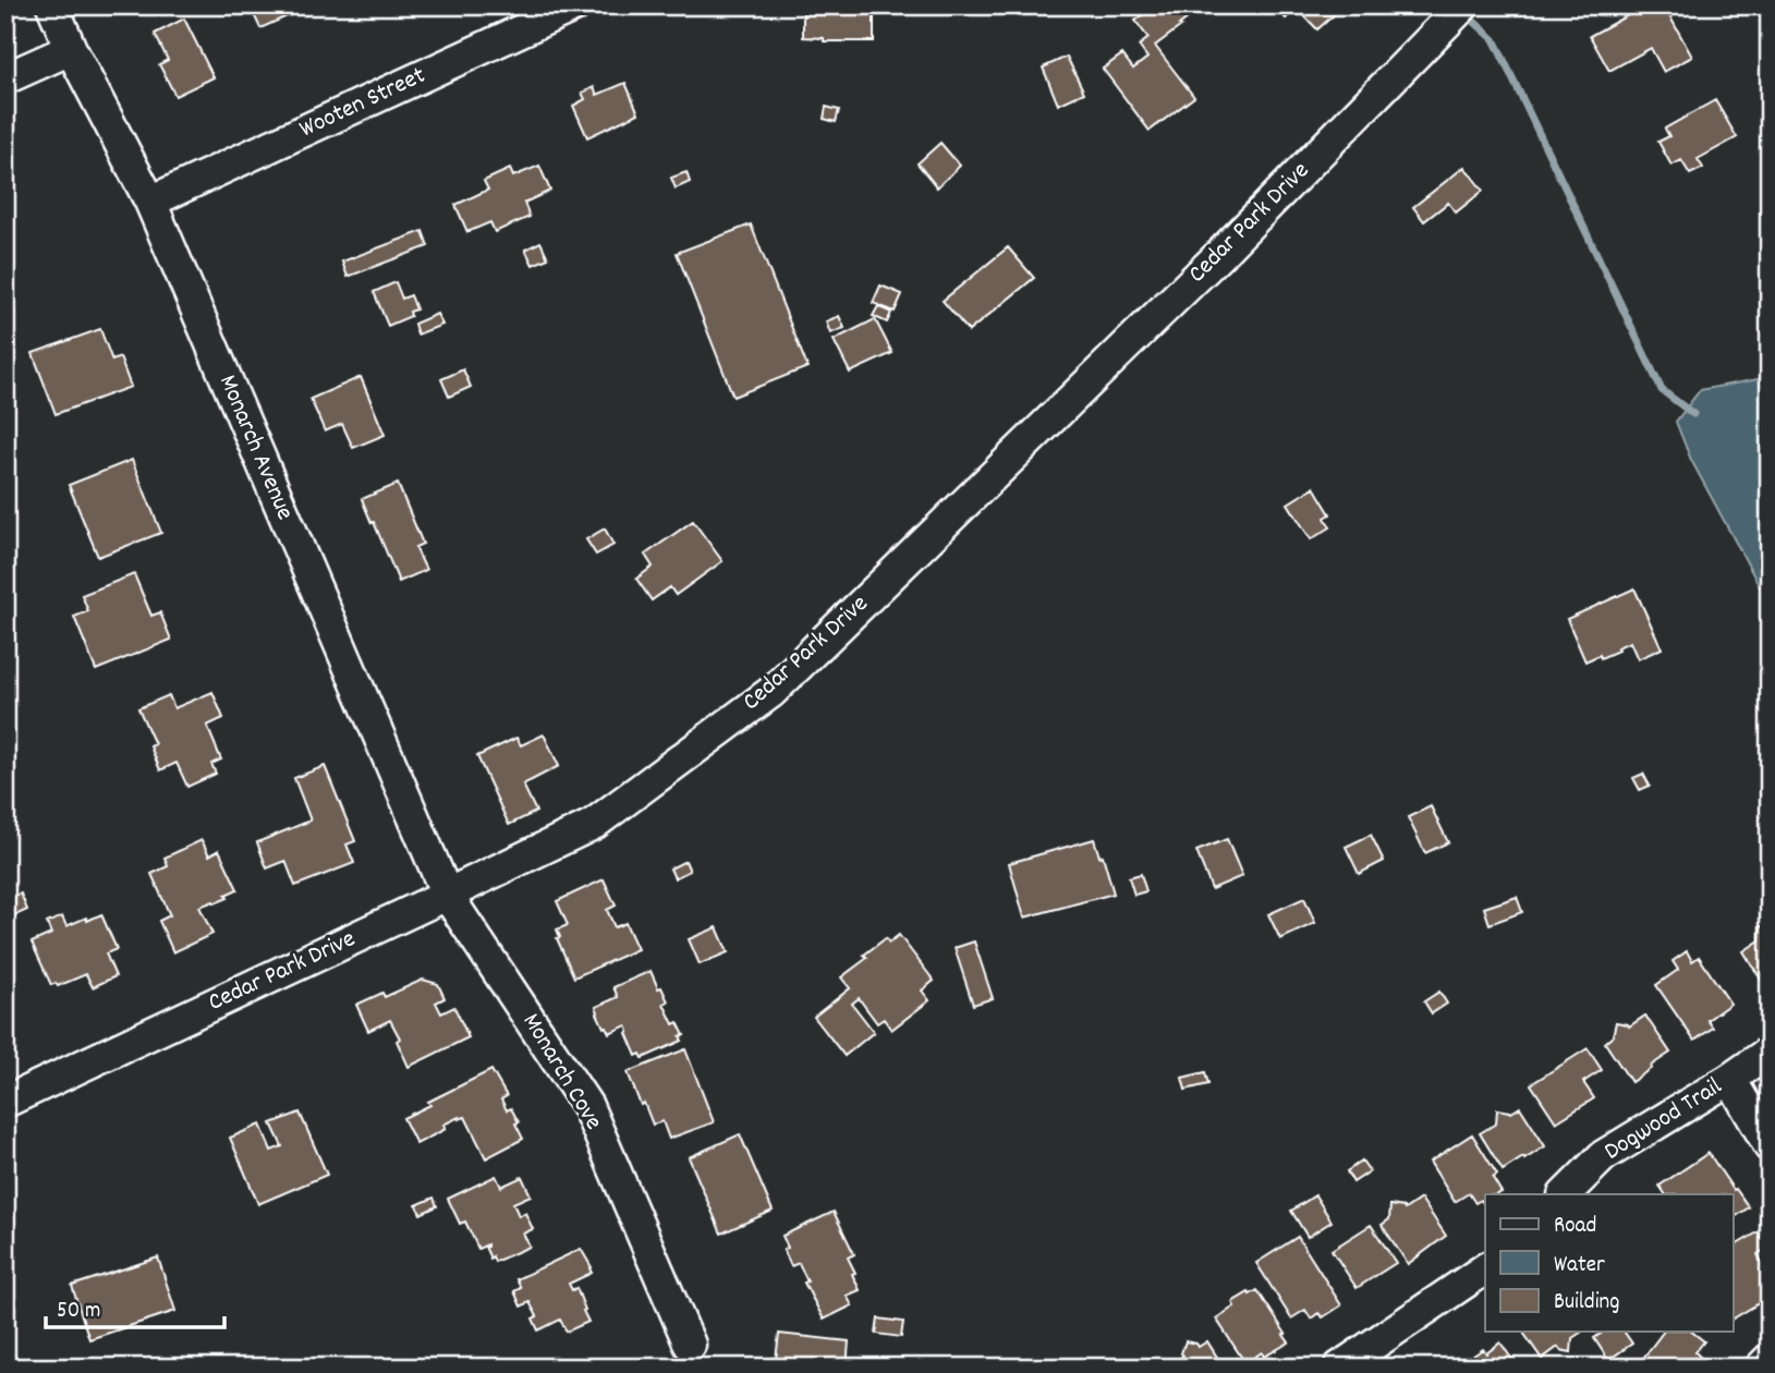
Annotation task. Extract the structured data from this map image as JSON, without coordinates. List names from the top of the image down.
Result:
{
  "streets": {
    "street": [
      "Wooten Street",
      "Cedar Park Drive",
      "Monarch Avenue",
      "Monarch Cove",
      "Dogwood Trail"
    ]
  },
  "crossings": [
    ["Wooten Street", "Monarch Avenue"],
    ["Cedar Park Drive", "Monarch Avenue"],
    ["Cedar Park Drive", "Monarch Cove"],
    ["Monarch Avenue", "Monarch Cove"]
  ],
  "legend": ["Road", "Water", "Building"],
  "scale_bar": "50 m"
}
